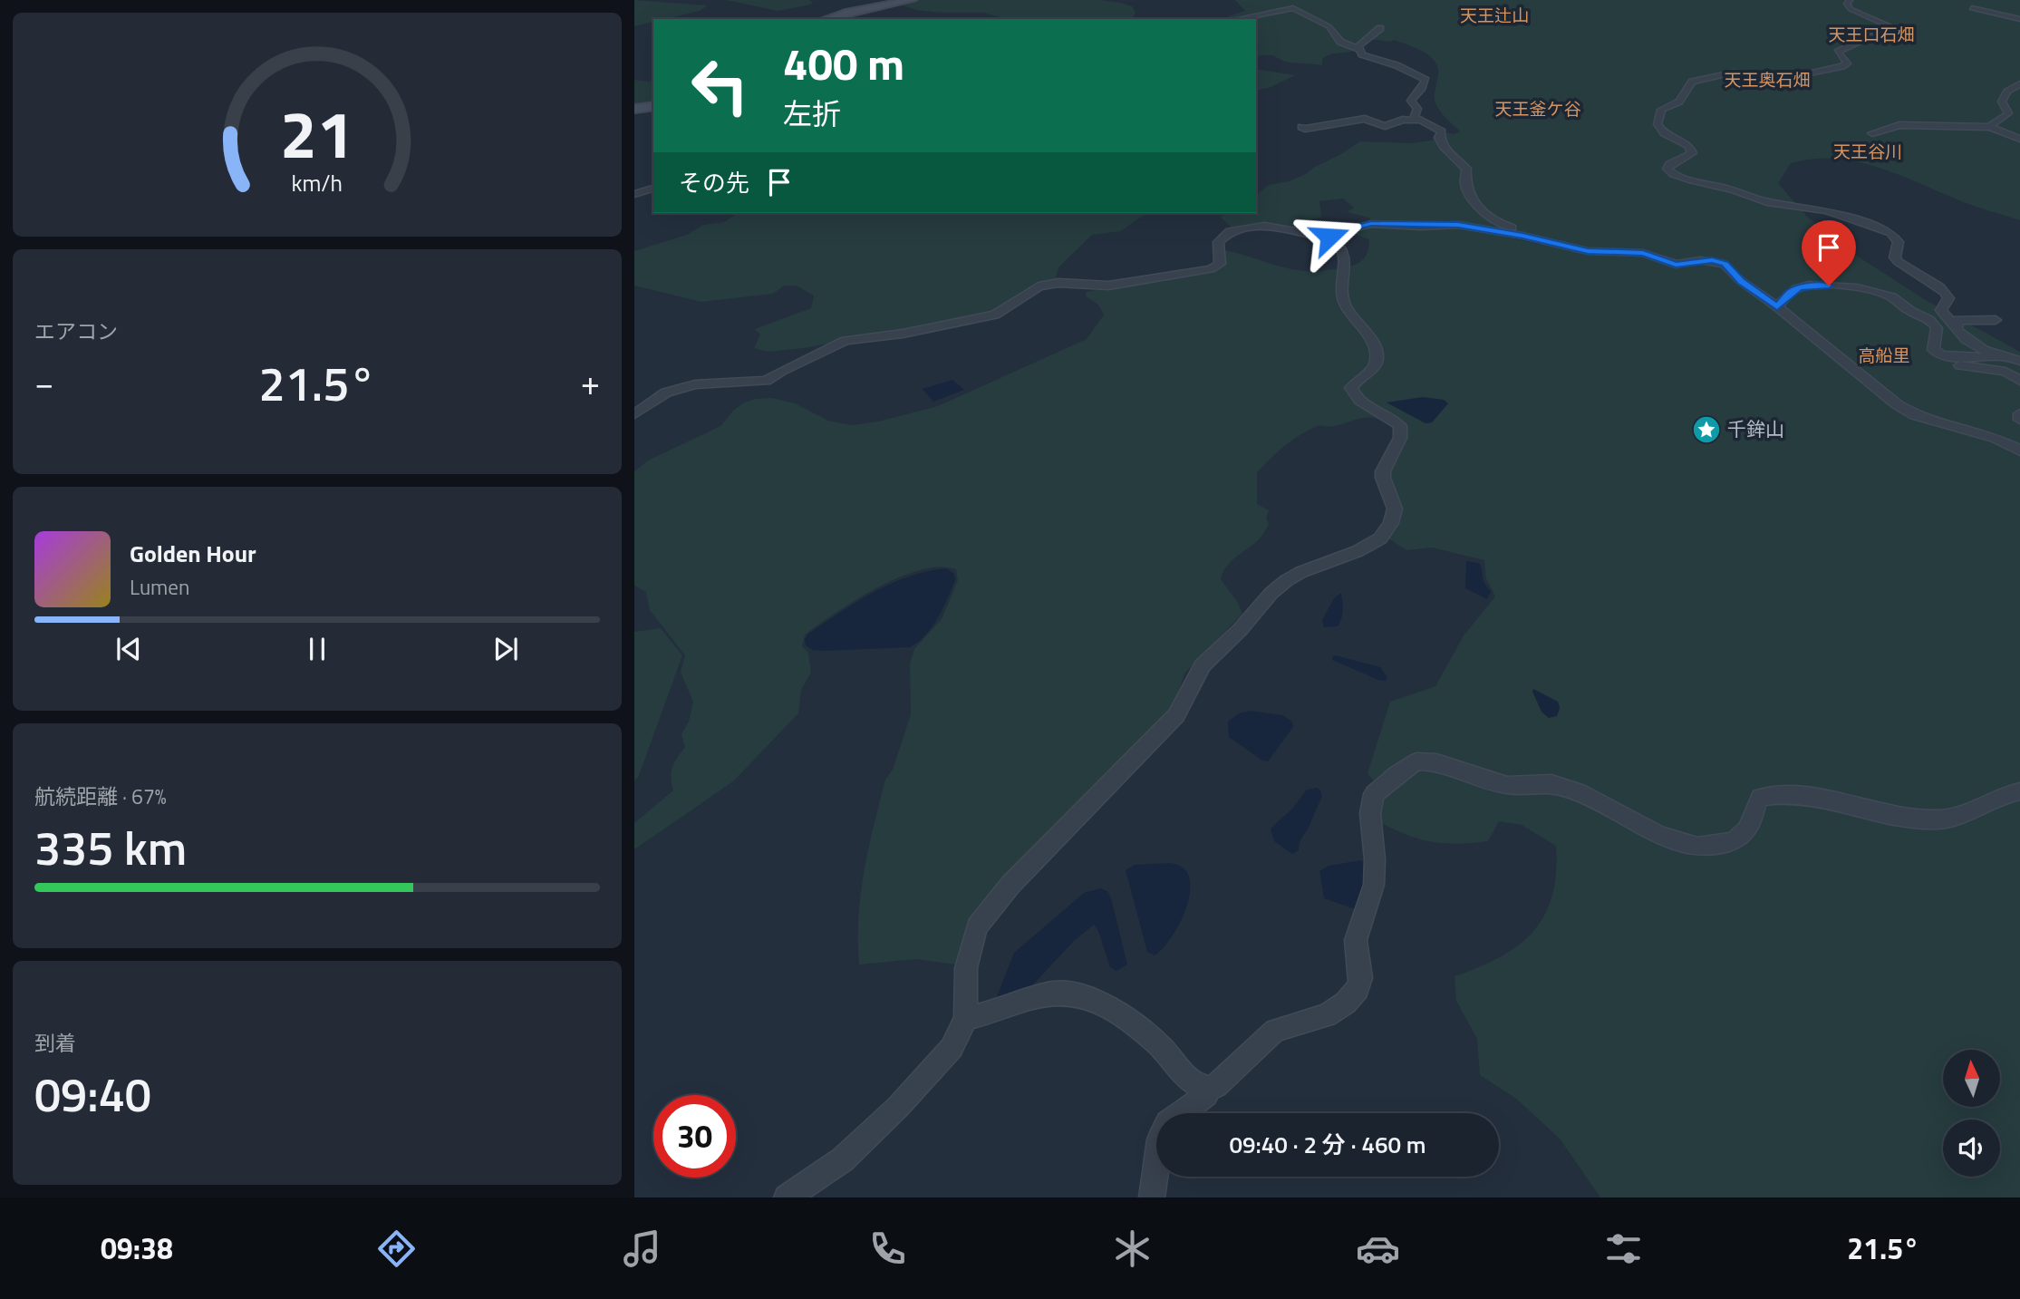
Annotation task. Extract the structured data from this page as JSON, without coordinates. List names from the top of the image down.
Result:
{
  "districts": [
    "天王辻山",
    "天王口石畑",
    "天王奥石畑",
    "天王釜ケ谷",
    "天王谷川",
    "高船里"
  ],
  "places": {
    "place": ["千鉾山"]
  },
  "north": "top",
  "page": {
    "turn": ["400 m", "左折"],
    "then": "その先",
    "tile": [
      "エアコン",
      ["航続距離 · 67%", "335 km"],
      ["到着", "09:40"]
    ],
    "heat": ["−", "21.5°", "+"],
    "song": ["Golden Hour", "Lumen"],
    "limit": "30",
    "trip": "09:40 · 2 分 · 460 m",
    "tabs": ["09:38", "21.5°"],
    "gauge": ["21", "km/h"]
  }
}
